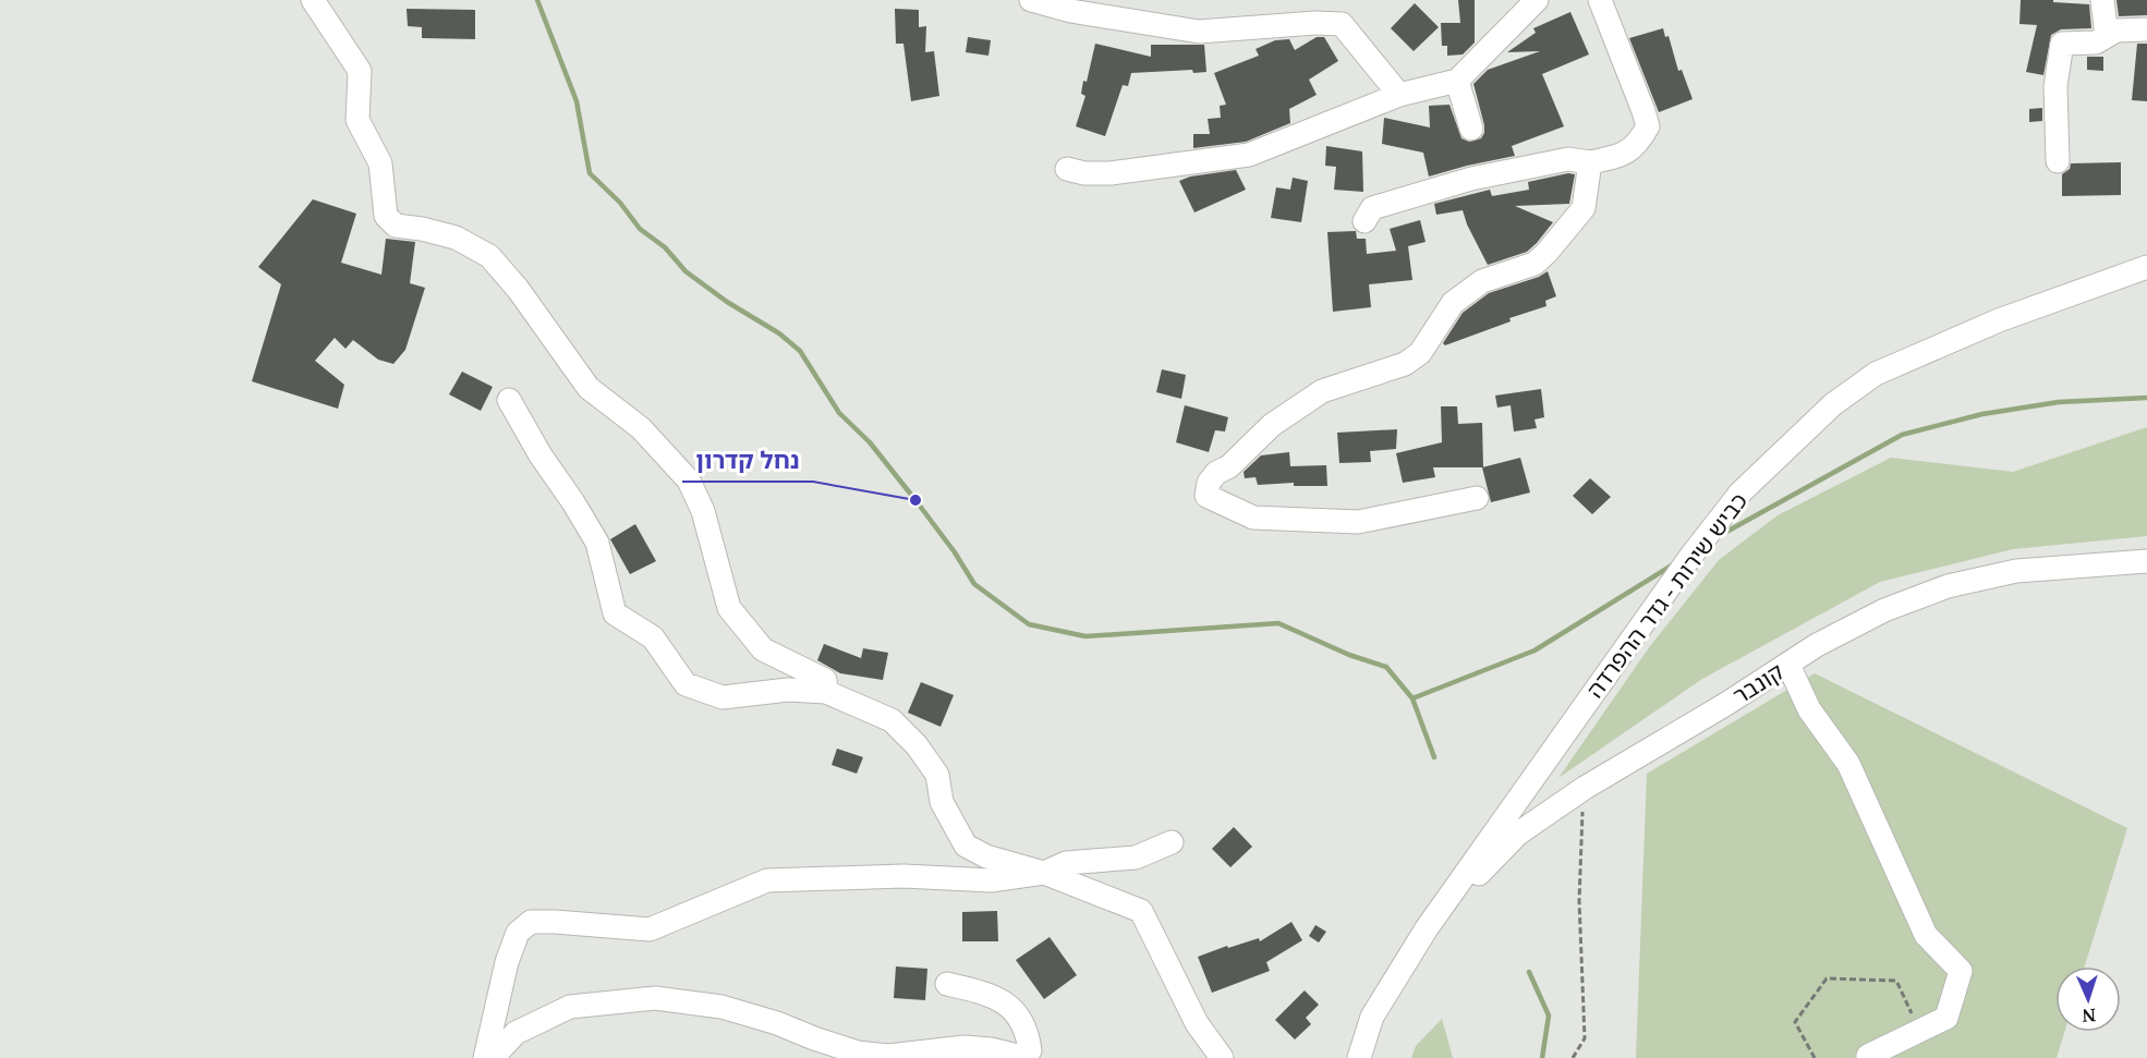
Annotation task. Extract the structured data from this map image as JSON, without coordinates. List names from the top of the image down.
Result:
{
  "streets": {
    "street": ["כביש שירות - גדר ההפרדה", "קונבר"]
  },
  "crossings": [
    ["כביש שירות - גדר ההפרדה", "קונבר"]
  ],
  "places": ["נחל קדרון"],
  "north": "bottom"
}
